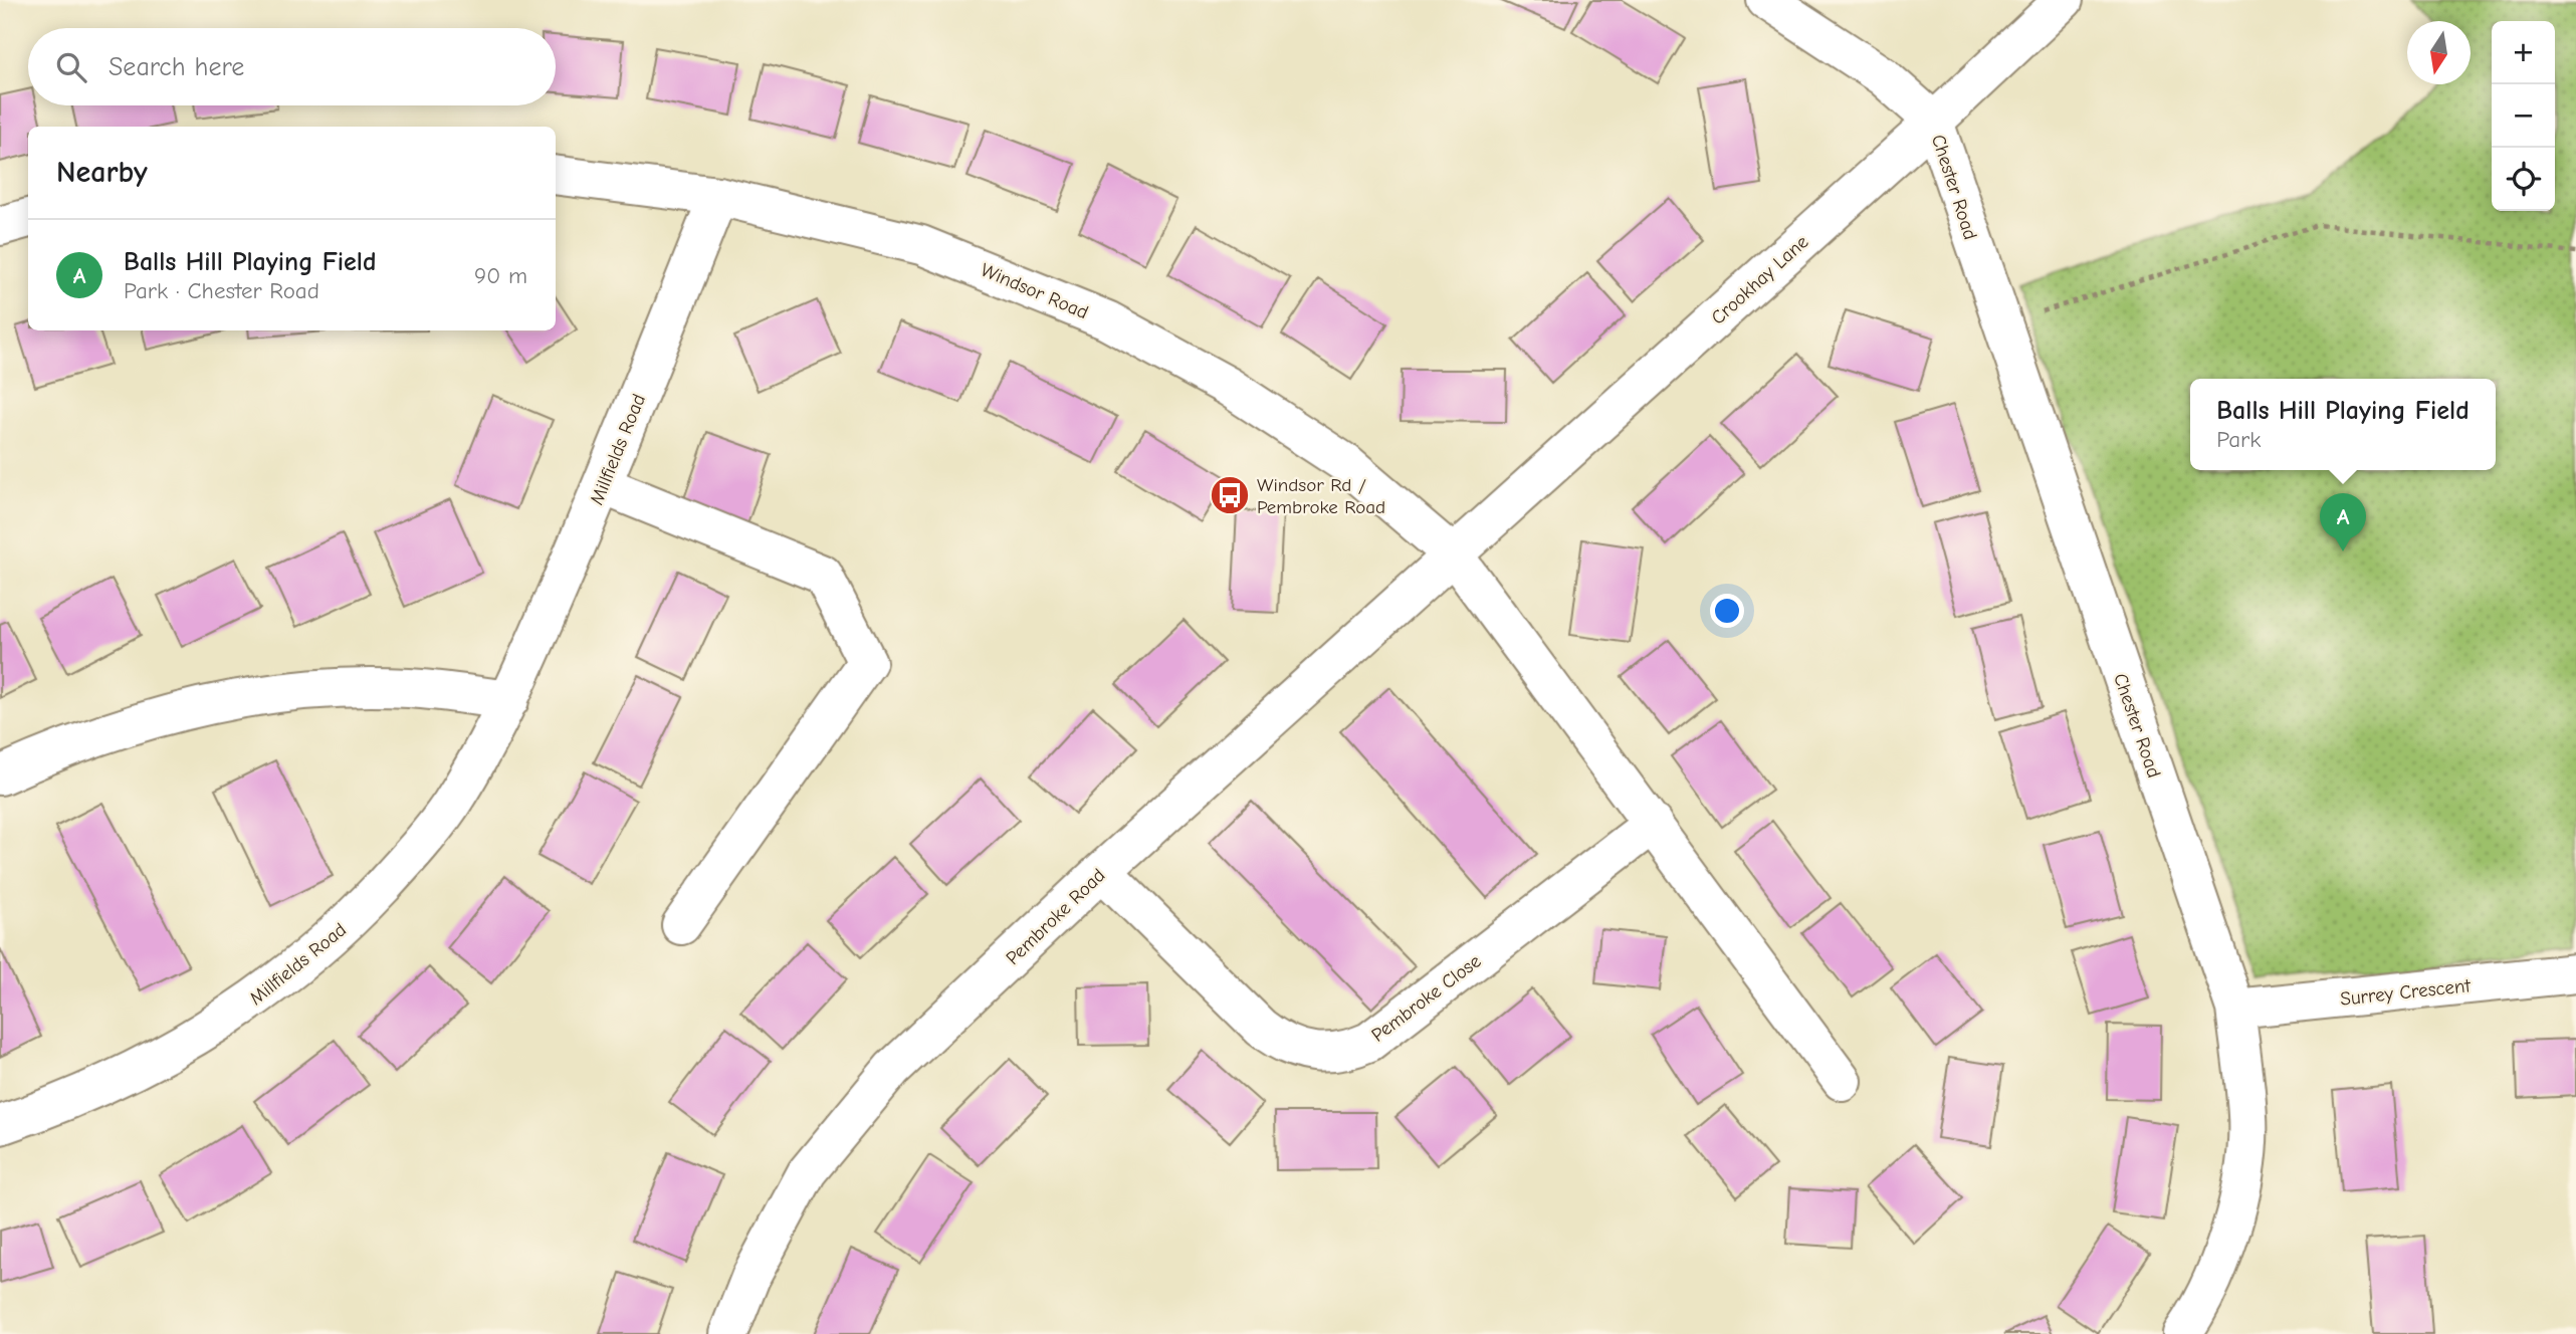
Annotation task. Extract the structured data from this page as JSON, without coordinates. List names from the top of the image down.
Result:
{
  "streets": {
    "street": [
      "Chester Road",
      "Crookhay Lane",
      "Windsor Road",
      "Millfields Road",
      "Pembroke Road",
      "Surrey Crescent",
      "Pembroke Close"
    ]
  },
  "crossings": [
    ["Chester Road", "Crookhay Lane"],
    ["Chester Road", "Surrey Crescent"],
    ["Crookhay Lane", "Windsor Road"],
    ["Crookhay Lane", "Pembroke Road"],
    ["Windsor Road", "Millfields Road"],
    ["Windsor Road", "Pembroke Road"],
    ["Pembroke Road", "Pembroke Close"]
  ],
  "places": {
    "bus stop": ["Windsor Rd / Pembroke Road"]
  },
  "north": "bottom",
  "page": {
    "map_buttons": ["+", "−"],
    "search": "Search here",
    "heading": "Nearby",
    "list": [
      {
        "mark": "A",
        "name": "Balls Hill Playing Field",
        "note": "Park · Chester Road",
        "value": "90 m"
      }
    ],
    "popup": ["Balls Hill Playing Field", "Park"],
    "pins": "A"
  }
}
